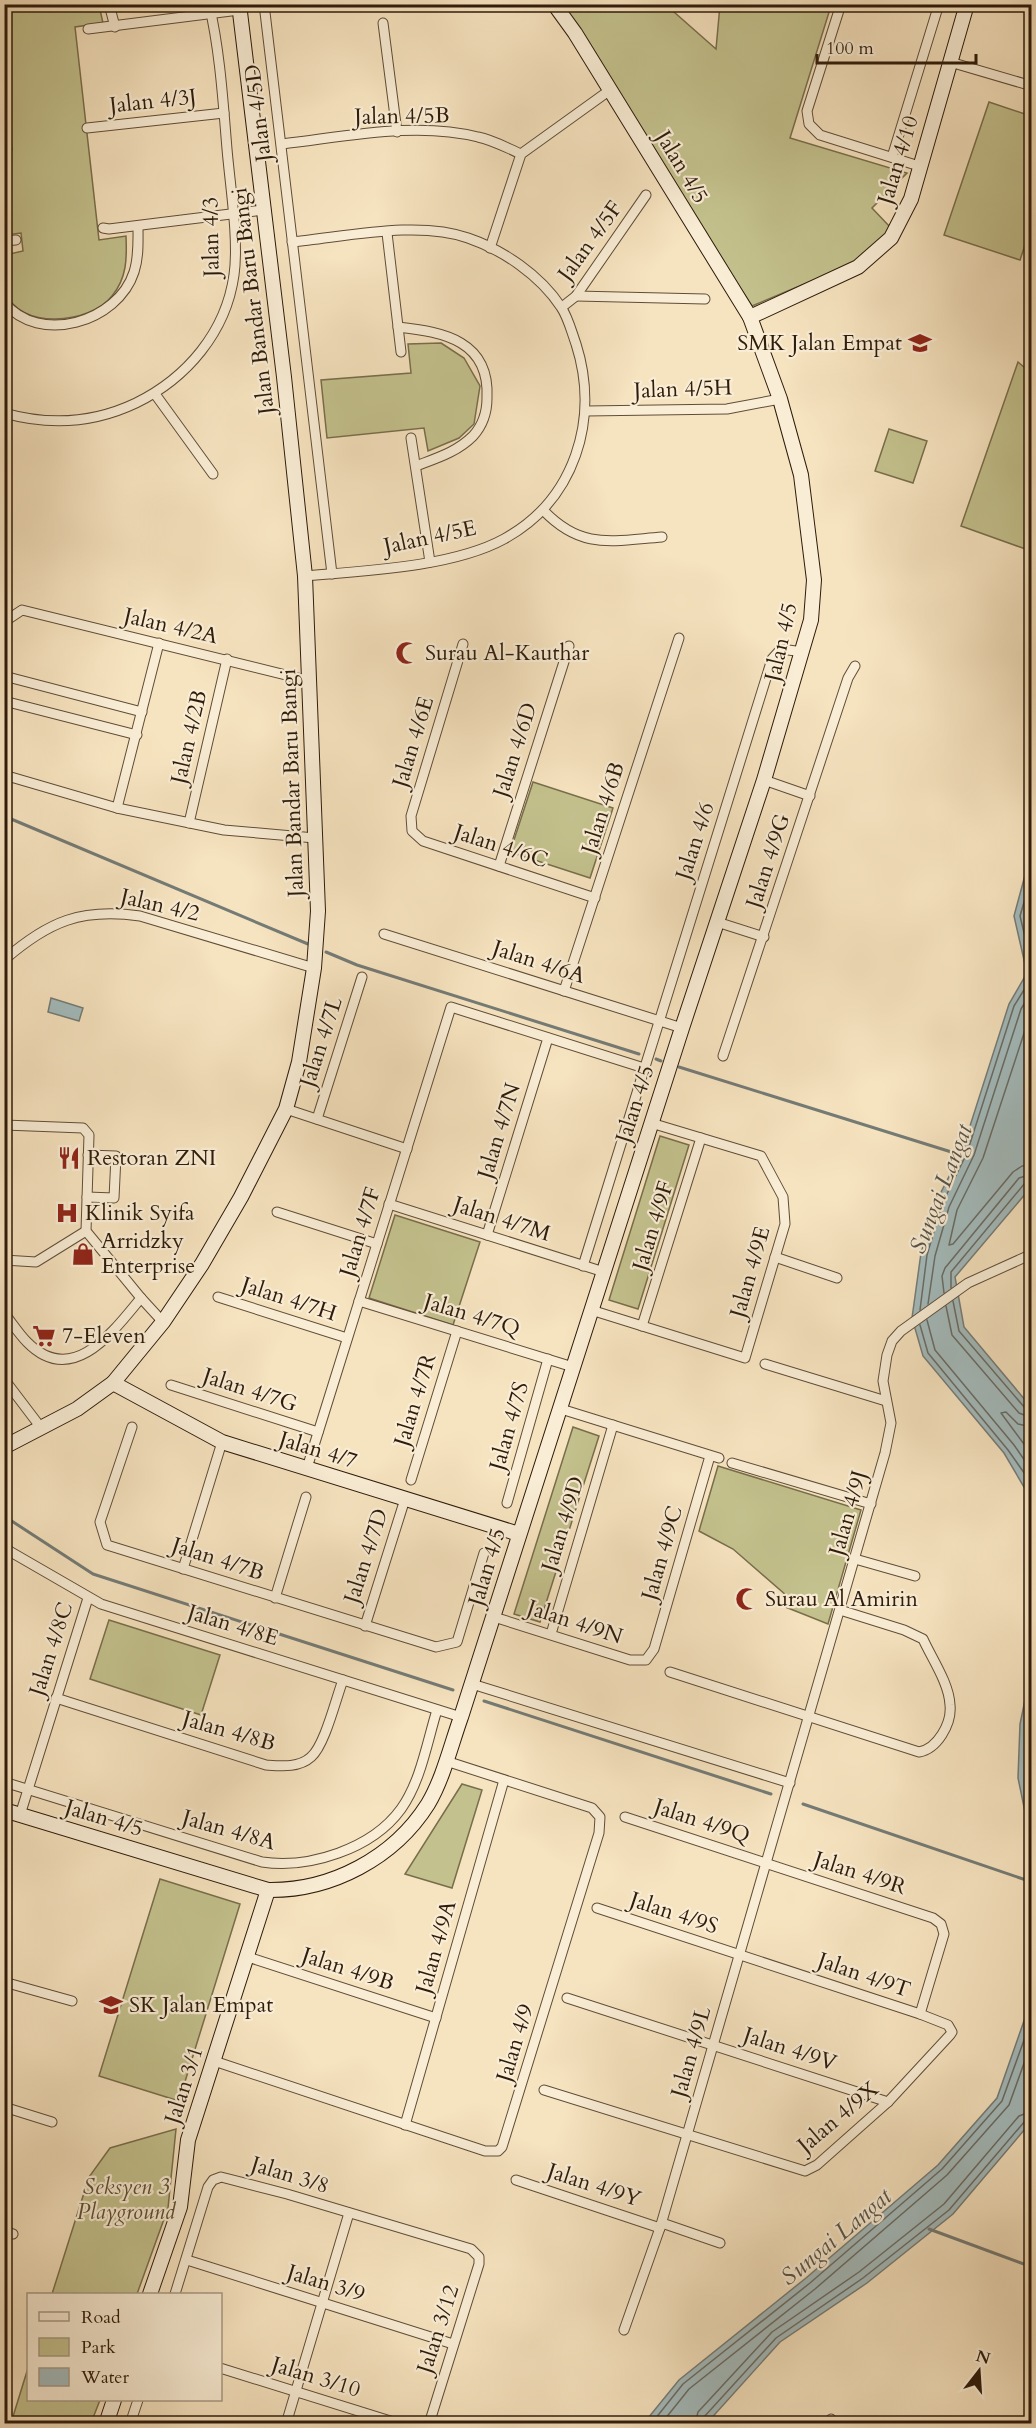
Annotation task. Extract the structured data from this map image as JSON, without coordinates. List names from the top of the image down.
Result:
{
  "streets": {
    "street": [
      "Jalan 4/3J",
      "Jalan 4/5D",
      "Jalan 4/5B",
      "Jalan 4/10",
      "Jalan 4/5",
      "Jalan 4/3",
      "Jalan 4/5F",
      "Jalan Bandar Baru Bangi",
      "Jalan 4/5H",
      "Jalan 4/5E",
      "Jalan 4/2A",
      "Jalan 4/2B",
      "Jalan 4/6E",
      "Jalan 4/6D",
      "Jalan 4/6B",
      "Jalan 4/6",
      "Jalan 4/6C",
      "Jalan 4/9G",
      "Jalan 4/2",
      "Jalan 4/6A",
      "Jalan 4/7L",
      "Jalan 4/7N",
      "Jalan 4/7M",
      "Jalan 4/9F",
      "Jalan 4/7F",
      "Jalan 4/9E",
      "Jalan 4/7H",
      "Jalan 4/7Q",
      "Jalan 4/7G",
      "Jalan 4/7R",
      "Jalan 4/7S",
      "Jalan 4/7",
      "Jalan 4/9J",
      "Jalan 4/9D",
      "Jalan 4/9C",
      "Jalan 4/7D",
      "Jalan 4/7B",
      "Jalan 4/9N",
      "Jalan 4/8E",
      "Jalan 4/8C",
      "Jalan 4/8B",
      "Jalan 4/9Q",
      "Jalan 4/8A",
      "Jalan 4/9R",
      "Jalan 4/9S",
      "Jalan 4/9A",
      "Jalan 4/9B",
      "Jalan 4/9T",
      "Jalan 4/9",
      "Jalan 4/9V",
      "Jalan 4/9L",
      "Jalan 3/1",
      "Jalan 4/9X",
      "Jalan 3/8",
      "Jalan 4/9Y",
      "Jalan 3/9",
      "Jalan 3/12",
      "Jalan 3/10"
    ]
  },
  "crossings": [
    ["Jalan 4/3J", "Jalan 4/3"],
    ["Jalan 4/5D", "Jalan 4/5B"],
    ["Jalan 4/5D", "Jalan 4/5E"],
    ["Jalan 4/10", "Jalan 4/5"],
    ["Jalan 4/5", "Jalan 4/5H"],
    ["Jalan 4/5", "Jalan 4/6"],
    ["Jalan 4/5", "Jalan 4/9G"],
    ["Jalan 4/5", "Jalan 4/6A"],
    ["Jalan 4/5", "Jalan 4/7M"],
    ["Jalan 4/5", "Jalan 4/9E"],
    ["Jalan 4/5", "Jalan 4/7Q"],
    ["Jalan 4/5", "Jalan 4/7"],
    ["Jalan 4/5", "Jalan 4/9C"],
    ["Jalan 4/5", "Jalan 4/9N"],
    ["Jalan 4/5", "Jalan 4/8E"],
    ["Jalan 4/5", "Jalan 4/8C"],
    ["Jalan 4/5", "Jalan 4/9"],
    ["Jalan 4/5", "Jalan 3/1"],
    ["Jalan 4/5F", "Jalan 4/5E"],
    ["Jalan Bandar Baru Bangi", "Jalan 4/5E"],
    ["Jalan Bandar Baru Bangi", "Jalan 4/2A"],
    ["Jalan Bandar Baru Bangi", "Jalan 4/2"],
    ["Jalan Bandar Baru Bangi", "Jalan 4/7L"],
    ["Jalan Bandar Baru Bangi", "Jalan 4/7"],
    ["Jalan 4/5H", "Jalan 4/5E"],
    ["Jalan 4/2A", "Jalan 4/2B"],
    ["Jalan 4/6E", "Jalan 4/6C"],
    ["Jalan 4/6D", "Jalan 4/6C"],
    ["Jalan 4/6B", "Jalan 4/6C"],
    ["Jalan 4/6B", "Jalan 4/6A"],
    ["Jalan 4/6", "Jalan 4/6A"],
    ["Jalan 4/6", "Jalan 4/7M"],
    ["Jalan 4/7L", "Jalan 4/7F"],
    ["Jalan 4/7N", "Jalan 4/7M"],
    ["Jalan 4/7N", "Jalan 4/7F"],
    ["Jalan 4/7M", "Jalan 4/7F"],
    ["Jalan 4/9F", "Jalan 4/9E"],
    ["Jalan 4/7F", "Jalan 4/7H"],
    ["Jalan 4/7F", "Jalan 4/7Q"],
    ["Jalan 4/7F", "Jalan 4/7G"],
    ["Jalan 4/7F", "Jalan 4/7"],
    ["Jalan 4/7Q", "Jalan 4/7R"],
    ["Jalan 4/7Q", "Jalan 4/7S"],
    ["Jalan 4/7", "Jalan 4/7D"],
    ["Jalan 4/9J", "Jalan 4/9L"],
    ["Jalan 4/9D", "Jalan 4/9C"],
    ["Jalan 4/9D", "Jalan 4/9N"],
    ["Jalan 4/9C", "Jalan 4/9N"],
    ["Jalan 4/7D", "Jalan 4/7B"],
    ["Jalan 4/8E", "Jalan 4/8C"],
    ["Jalan 4/8E", "Jalan 4/8B"],
    ["Jalan 4/8E", "Jalan 4/8A"],
    ["Jalan 4/8C", "Jalan 4/8B"],
    ["Jalan 4/8C", "Jalan 4/8A"],
    ["Jalan 4/9Q", "Jalan 4/9R"],
    ["Jalan 4/9Q", "Jalan 4/9L"],
    ["Jalan 4/9R", "Jalan 4/9T"],
    ["Jalan 4/9R", "Jalan 4/9L"],
    ["Jalan 4/9S", "Jalan 4/9T"],
    ["Jalan 4/9S", "Jalan 4/9L"],
    ["Jalan 4/9A", "Jalan 4/9B"],
    ["Jalan 4/9A", "Jalan 4/9"],
    ["Jalan 4/9B", "Jalan 3/1"],
    ["Jalan 4/9T", "Jalan 4/9L"],
    ["Jalan 4/9T", "Jalan 4/9X"],
    ["Jalan 4/9", "Jalan 3/1"],
    ["Jalan 4/9V", "Jalan 4/9L"],
    ["Jalan 4/9V", "Jalan 4/9X"],
    ["Jalan 4/9L", "Jalan 4/9X"],
    ["Jalan 4/9L", "Jalan 4/9Y"],
    ["Jalan 3/8", "Jalan 3/9"],
    ["Jalan 3/8", "Jalan 3/12"],
    ["Jalan 3/9", "Jalan 3/12"]
  ],
  "water": ["Sungai Langat"],
  "parks": ["Seksyen 3 Playground"],
  "places": {
    "school or university": ["SMK Jalan Empat", "SK Jalan Empat"],
    "mosque": ["Surau Al-Kauthar", "Surau Al Amirin"],
    "restaurant": ["Restoran ZNI"],
    "hospital": ["Klinik Syifa"],
    "shop": ["Arridzky Enterprise"],
    "supermarket": ["7-Eleven"]
  },
  "legend": ["Road", "Park", "Water"],
  "scale_bar": "100 m",
  "north": "top"
}
